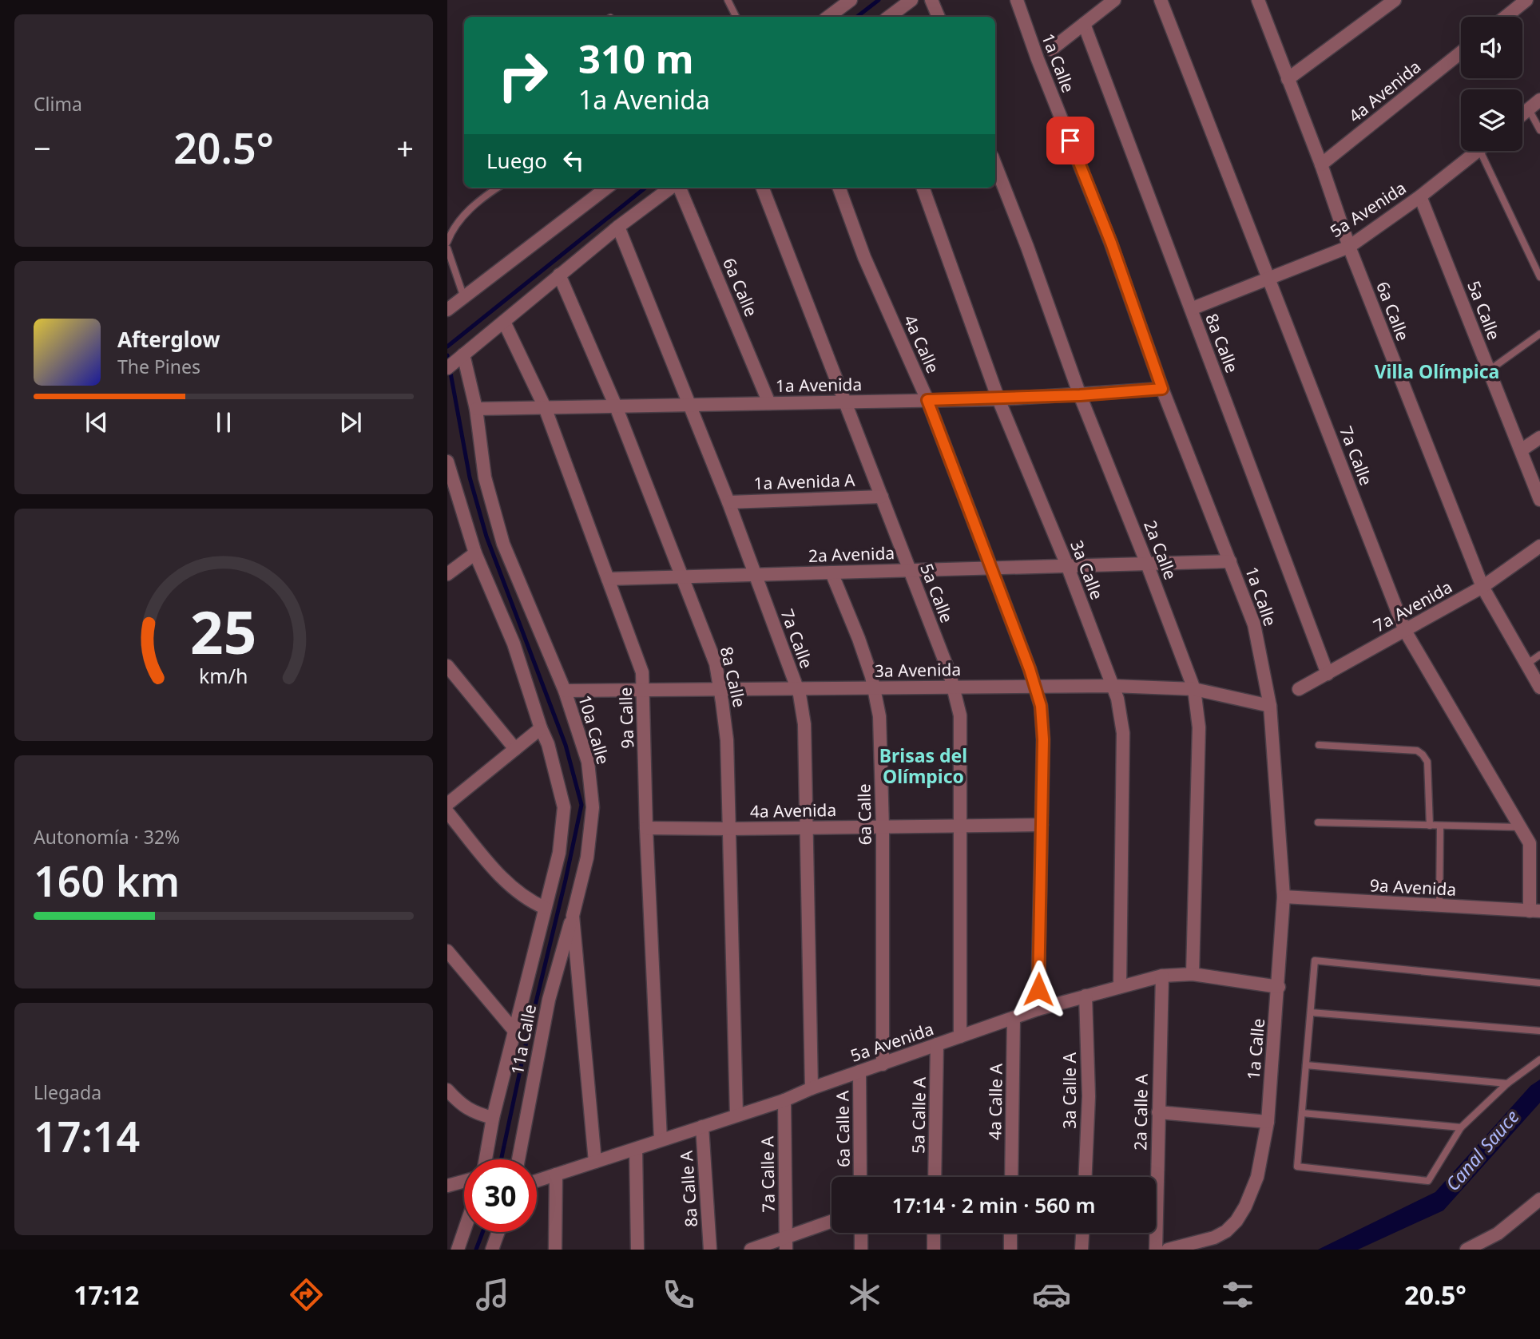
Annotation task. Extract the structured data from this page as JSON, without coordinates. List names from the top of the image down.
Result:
{
  "streets": {
    "street": [
      "1a Calle",
      "4a Avenida",
      "5a Avenida",
      "6a Calle",
      "5a Calle",
      "8a Calle",
      "4a Calle",
      "1a Avenida",
      "7a Calle",
      "1a Avenida A",
      "2a Calle",
      "2a Avenida",
      "3a Calle",
      "7a Avenida",
      "3a Avenida",
      "9a Calle",
      "10a Calle",
      "9a Avenida",
      "11a Calle",
      "3a Calle A",
      "4a Calle A",
      "2a Calle A",
      "5a Calle A",
      "6a Calle A",
      "7a Calle A",
      "8a Calle A"
    ]
  },
  "crossings": [
    ["1a Calle", "5a Avenida"],
    ["1a Calle", "1a Avenida"],
    ["1a Calle", "2a Avenida"],
    ["1a Calle", "3a Avenida"],
    ["1a Calle", "9a Avenida"],
    ["4a Avenida", "6a Calle"],
    ["4a Avenida", "5a Calle"],
    ["4a Avenida", "8a Calle"],
    ["4a Avenida", "4a Calle"],
    ["4a Avenida", "7a Calle"],
    ["4a Avenida", "9a Calle"],
    ["5a Avenida", "6a Calle"],
    ["5a Avenida", "5a Calle"],
    ["5a Avenida", "8a Calle"],
    ["5a Avenida", "4a Calle"],
    ["5a Avenida", "7a Calle"],
    ["5a Avenida", "2a Calle"],
    ["5a Avenida", "3a Calle"],
    ["5a Avenida", "9a Calle"],
    ["5a Avenida", "10a Calle"],
    ["5a Avenida", "3a Calle A"],
    ["5a Avenida", "4a Calle A"],
    ["5a Avenida", "2a Calle A"],
    ["5a Avenida", "5a Calle A"],
    ["5a Avenida", "6a Calle A"],
    ["5a Avenida", "7a Calle A"],
    ["5a Avenida", "8a Calle A"],
    ["6a Calle", "1a Avenida"],
    ["6a Calle", "2a Avenida"],
    ["6a Calle", "7a Avenida"],
    ["6a Calle", "3a Avenida"],
    ["5a Calle", "1a Avenida"],
    ["5a Calle", "1a Avenida A"],
    ["5a Calle", "2a Avenida"],
    ["5a Calle", "3a Avenida"],
    ["8a Calle", "1a Avenida"],
    ["8a Calle", "2a Avenida"],
    ["8a Calle", "7a Avenida"],
    ["8a Calle", "3a Avenida"],
    ["4a Calle", "1a Avenida"],
    ["4a Calle", "2a Avenida"],
    ["4a Calle", "3a Avenida"],
    ["1a Avenida", "7a Calle"],
    ["1a Avenida", "2a Calle"],
    ["1a Avenida", "3a Calle"],
    ["1a Avenida", "9a Calle"],
    ["1a Avenida", "10a Calle"],
    ["7a Calle", "1a Avenida A"],
    ["7a Calle", "2a Avenida"],
    ["7a Calle", "7a Avenida"],
    ["7a Calle", "3a Avenida"],
    ["7a Calle", "9a Avenida"],
    ["2a Calle", "2a Avenida"],
    ["2a Calle", "3a Avenida"],
    ["2a Avenida", "3a Calle"],
    ["2a Avenida", "9a Calle"],
    ["3a Calle", "3a Avenida"],
    ["3a Avenida", "9a Calle"],
    ["3a Avenida", "10a Calle"],
    ["10a Calle", "11a Calle"]
  ],
  "districts": ["Villa Olímpica", "Brisas del Olímpico"],
  "water": ["Canal Sauce"],
  "page": {
    "tile": [
      "Clima",
      ["Autonomía · 32%", "160 km"],
      ["Llegada", "17:14"]
    ],
    "turn": ["310 m", "1a Avenida"],
    "heat": ["−", "20.5°", "+"],
    "then": "Luego",
    "song": ["Afterglow", "The Pines"],
    "limit": "30",
    "trip": "17:14 · 2 min · 560 m",
    "tabs": ["17:12", "20.5°"],
    "gauge": ["25", "km/h"]
  }
}
